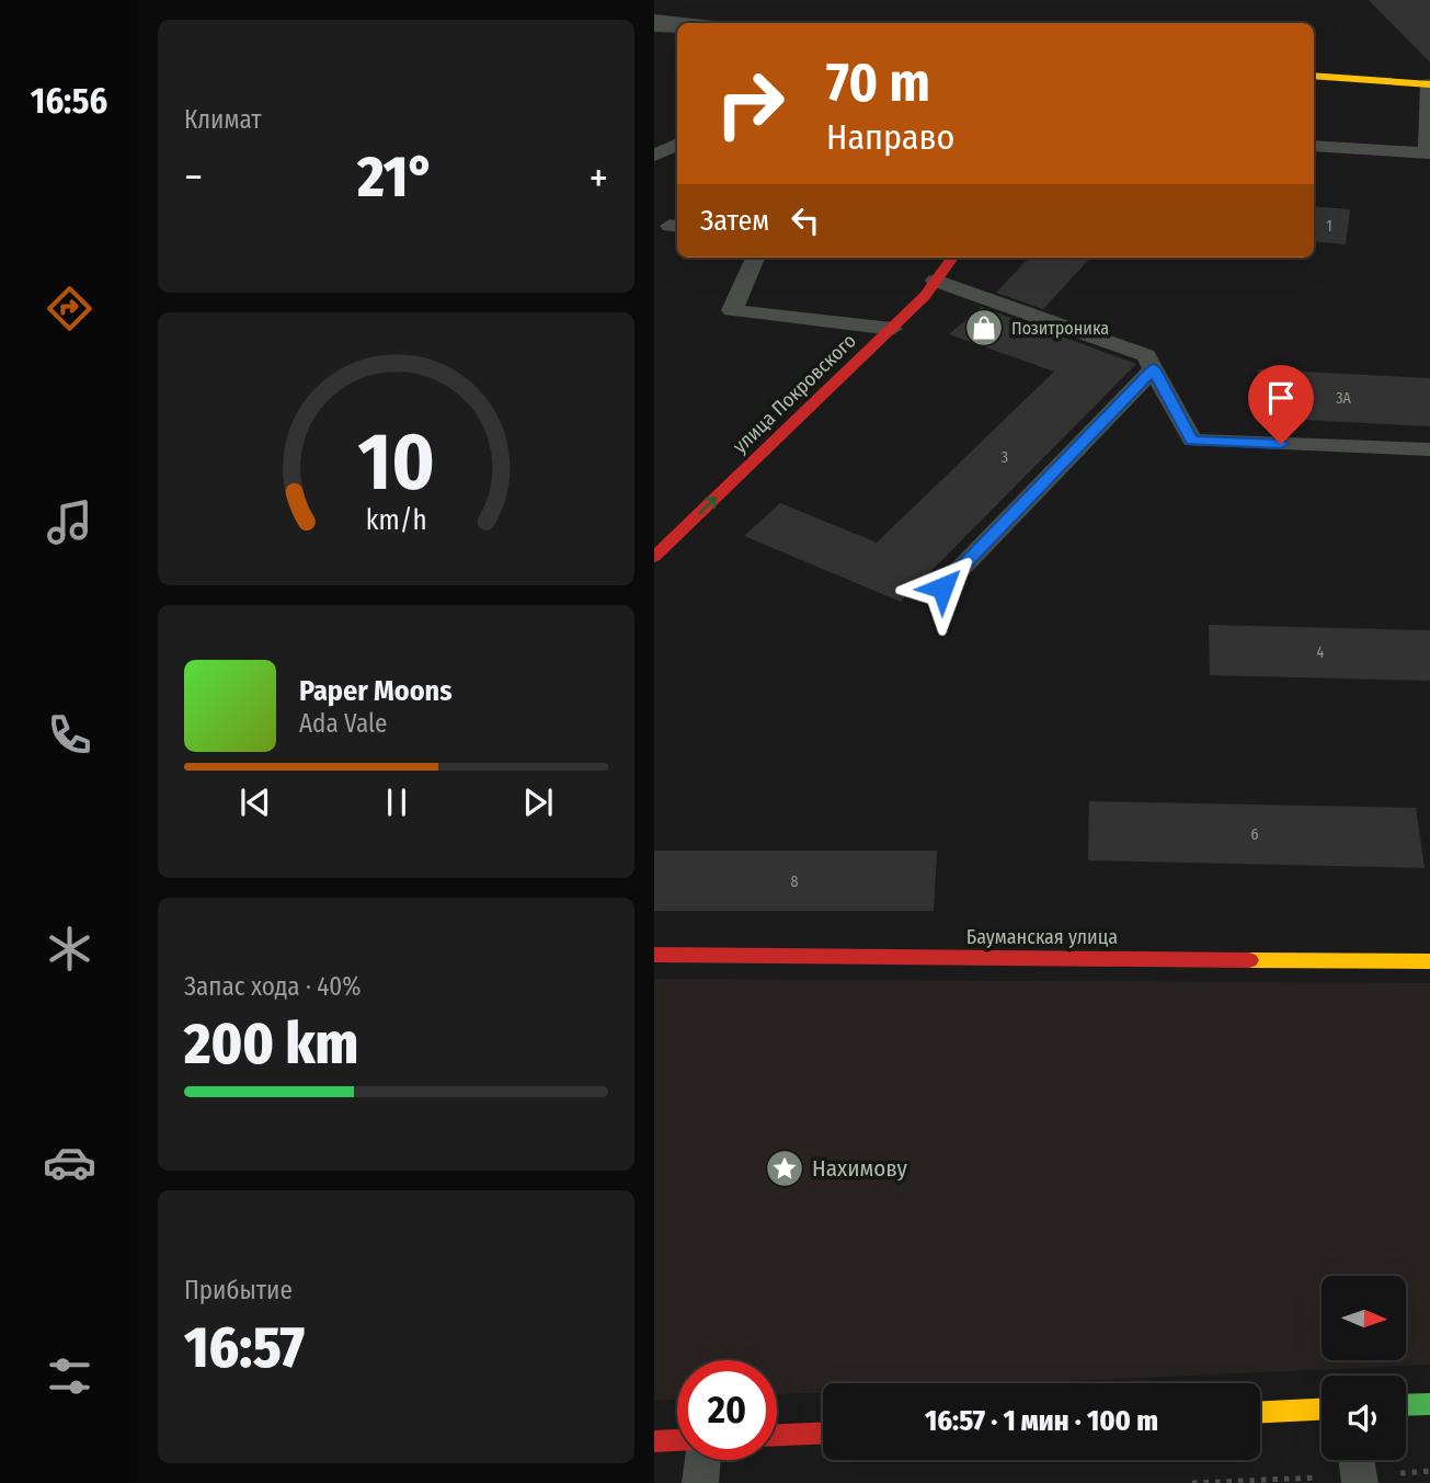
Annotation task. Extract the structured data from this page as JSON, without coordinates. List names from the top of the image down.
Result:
{
  "streets": {
    "street": ["улица Покровского", "Бауманская улица"]
  },
  "one_way": ["улица Покровского"],
  "places": {
    "shop": ["Позитроника"],
    "place": ["Нахимову"]
  },
  "house_numbers": [
    "1",
    "3А",
    "3",
    "4",
    "6",
    "8"
  ],
  "north": "right",
  "page": {
    "tabs": "16:56",
    "tile": [
      "Климат",
      ["Запас хода · 40%", "200 km"],
      ["Прибытие", "16:57"]
    ],
    "turn": ["70 m", "Направо"],
    "heat": ["−", "21°", "+"],
    "then": "Затем",
    "song": ["Paper Moons", "Ada Vale"],
    "limit": "20",
    "trip": "16:57 · 1 мин · 100 m",
    "gauge": ["10", "km/h"]
  }
}
